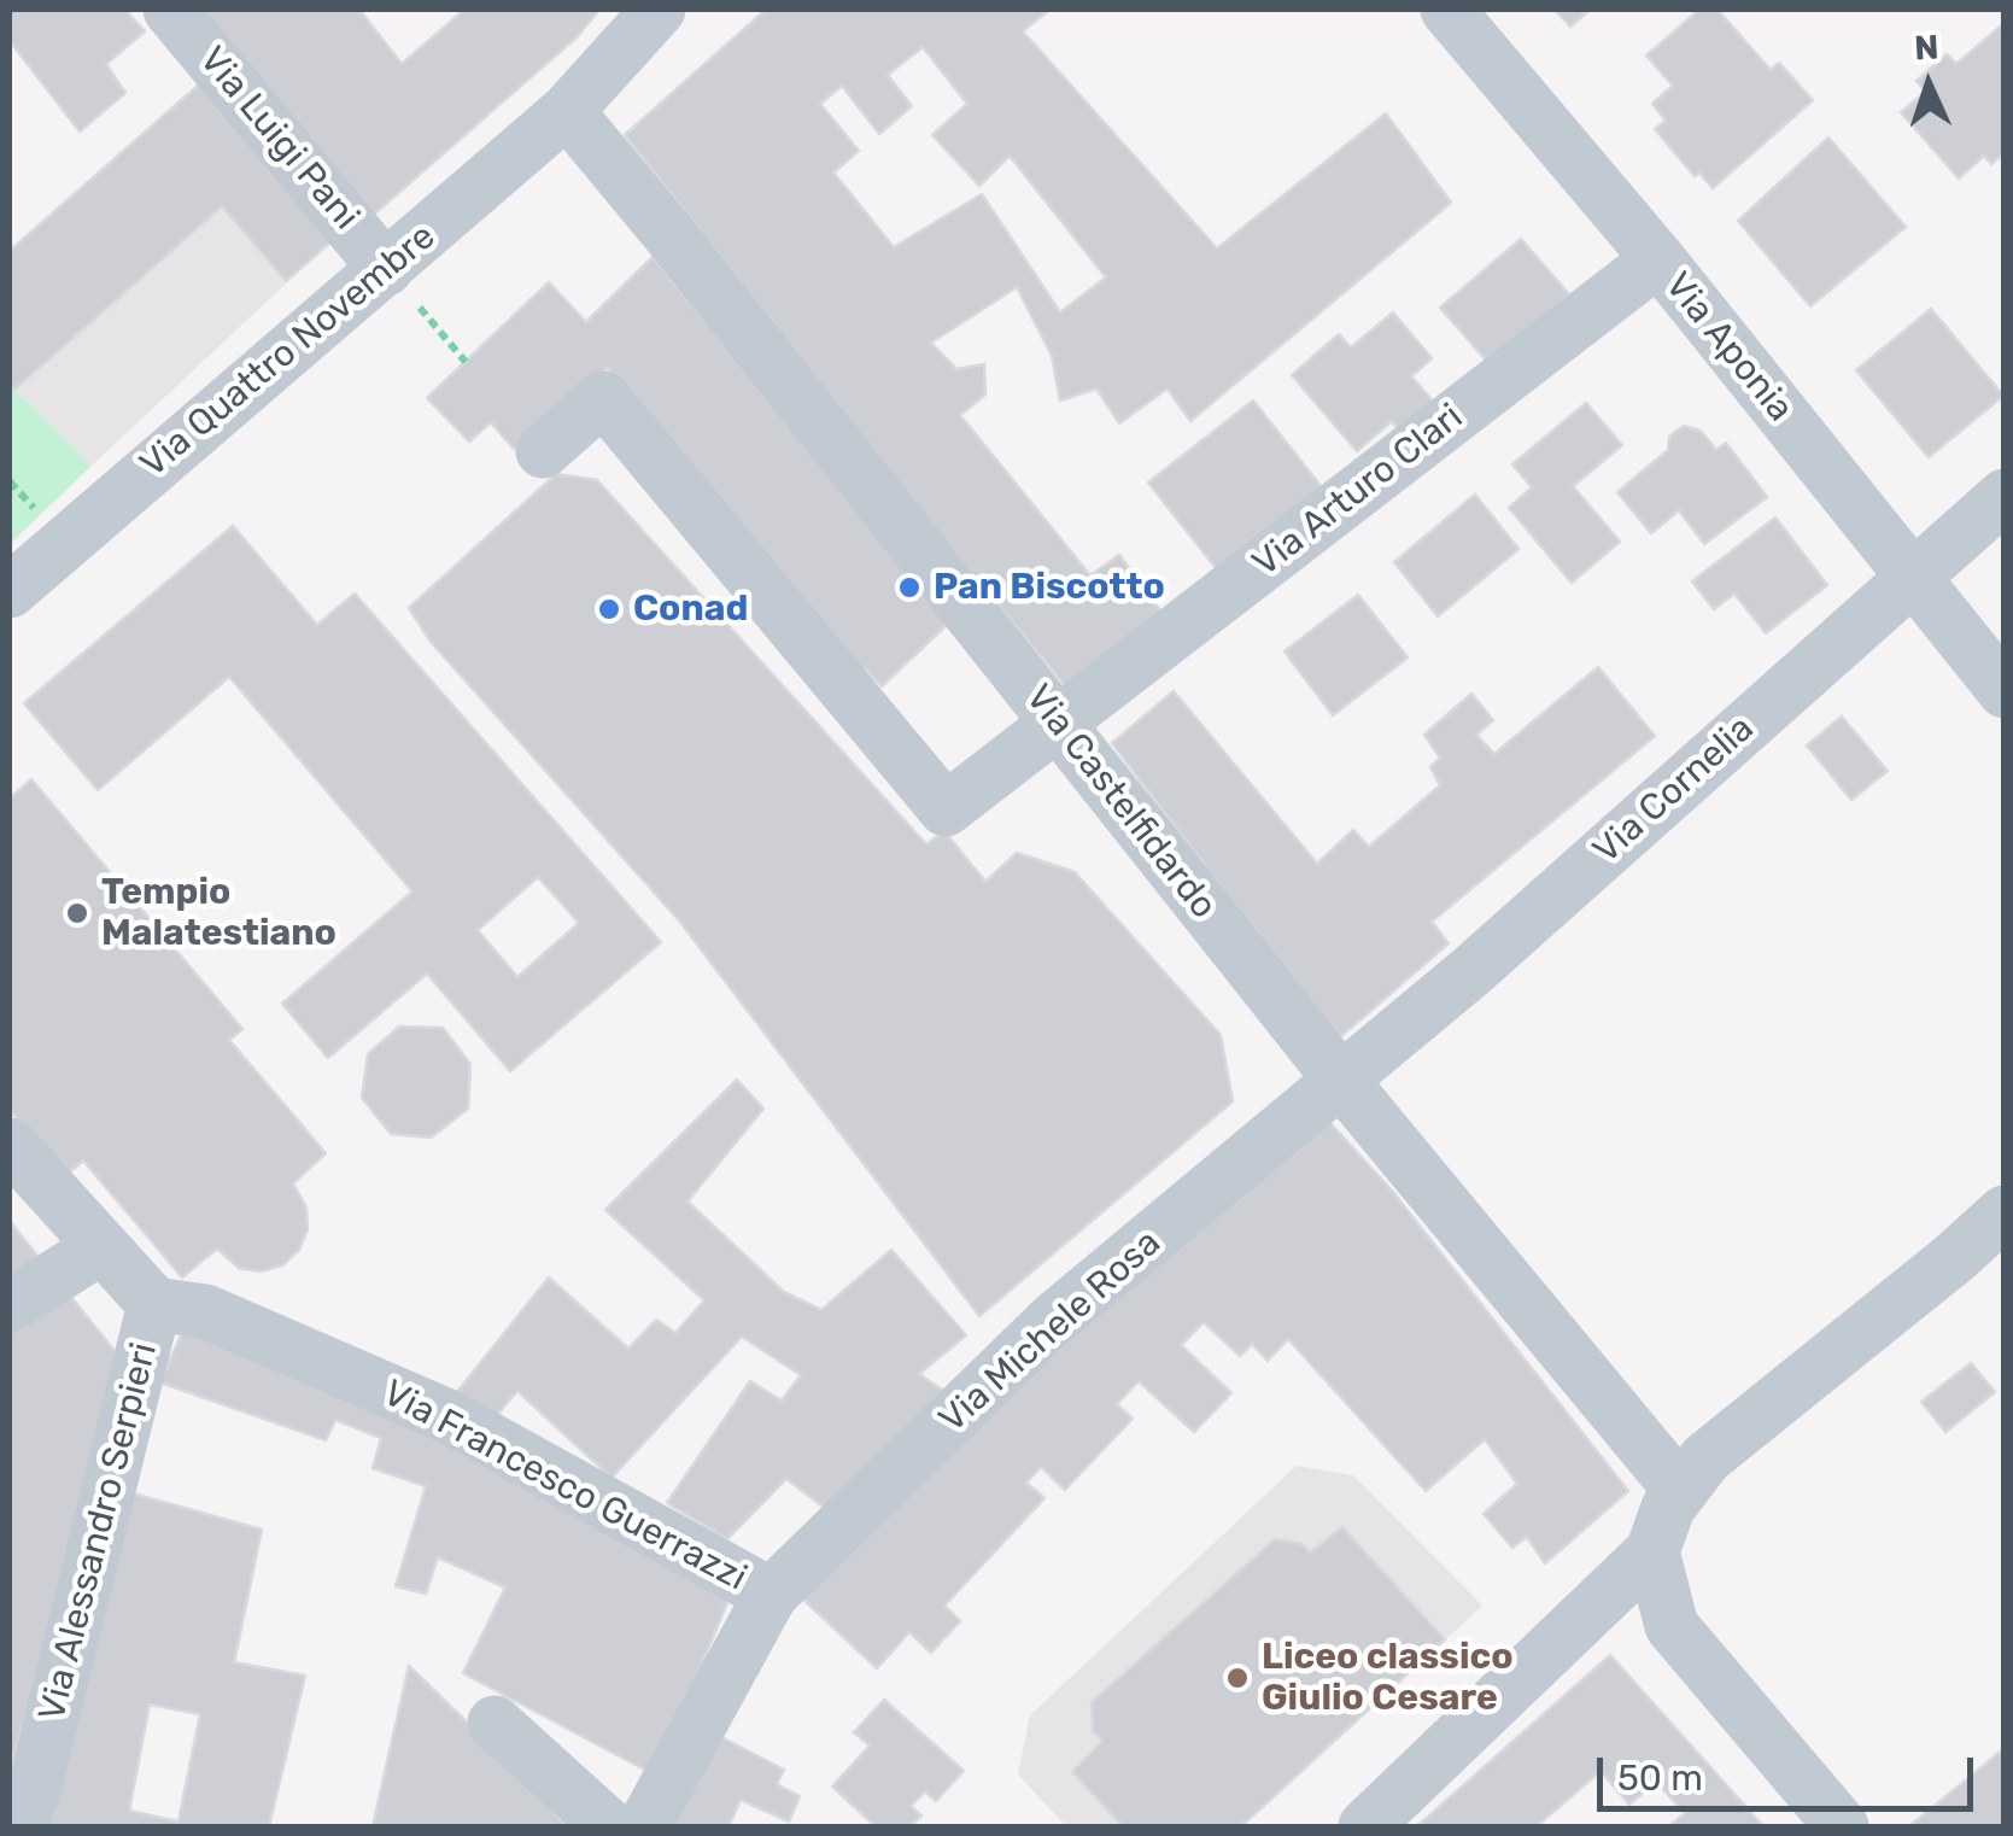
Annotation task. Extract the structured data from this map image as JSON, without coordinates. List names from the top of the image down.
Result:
{
  "streets": {
    "street": [
      "Via Luigi Pani",
      "Via Aponia",
      "Via Quattro Novembre",
      "Via Arturo Clari",
      "Via Cornelia",
      "Via Castelfidardo",
      "Via Michele Rosa",
      "Via Francesco Guerrazzi",
      "Via Alessandro Serpieri"
    ]
  },
  "crossings": [
    ["Via Luigi Pani", "Via Quattro Novembre"],
    ["Via Aponia", "Via Arturo Clari"],
    ["Via Aponia", "Via Cornelia"],
    ["Via Quattro Novembre", "Via Castelfidardo"],
    ["Via Arturo Clari", "Via Castelfidardo"],
    ["Via Cornelia", "Via Castelfidardo"],
    ["Via Cornelia", "Via Michele Rosa"],
    ["Via Castelfidardo", "Via Michele Rosa"],
    ["Via Michele Rosa", "Via Francesco Guerrazzi"],
    ["Via Francesco Guerrazzi", "Via Alessandro Serpieri"]
  ],
  "places": [
    "Pan Biscotto",
    "Conad",
    "Tempio Malatestiano",
    "Liceo classico Giulio Cesare"
  ],
  "scale_bar": "50 m",
  "north": "top"
}
